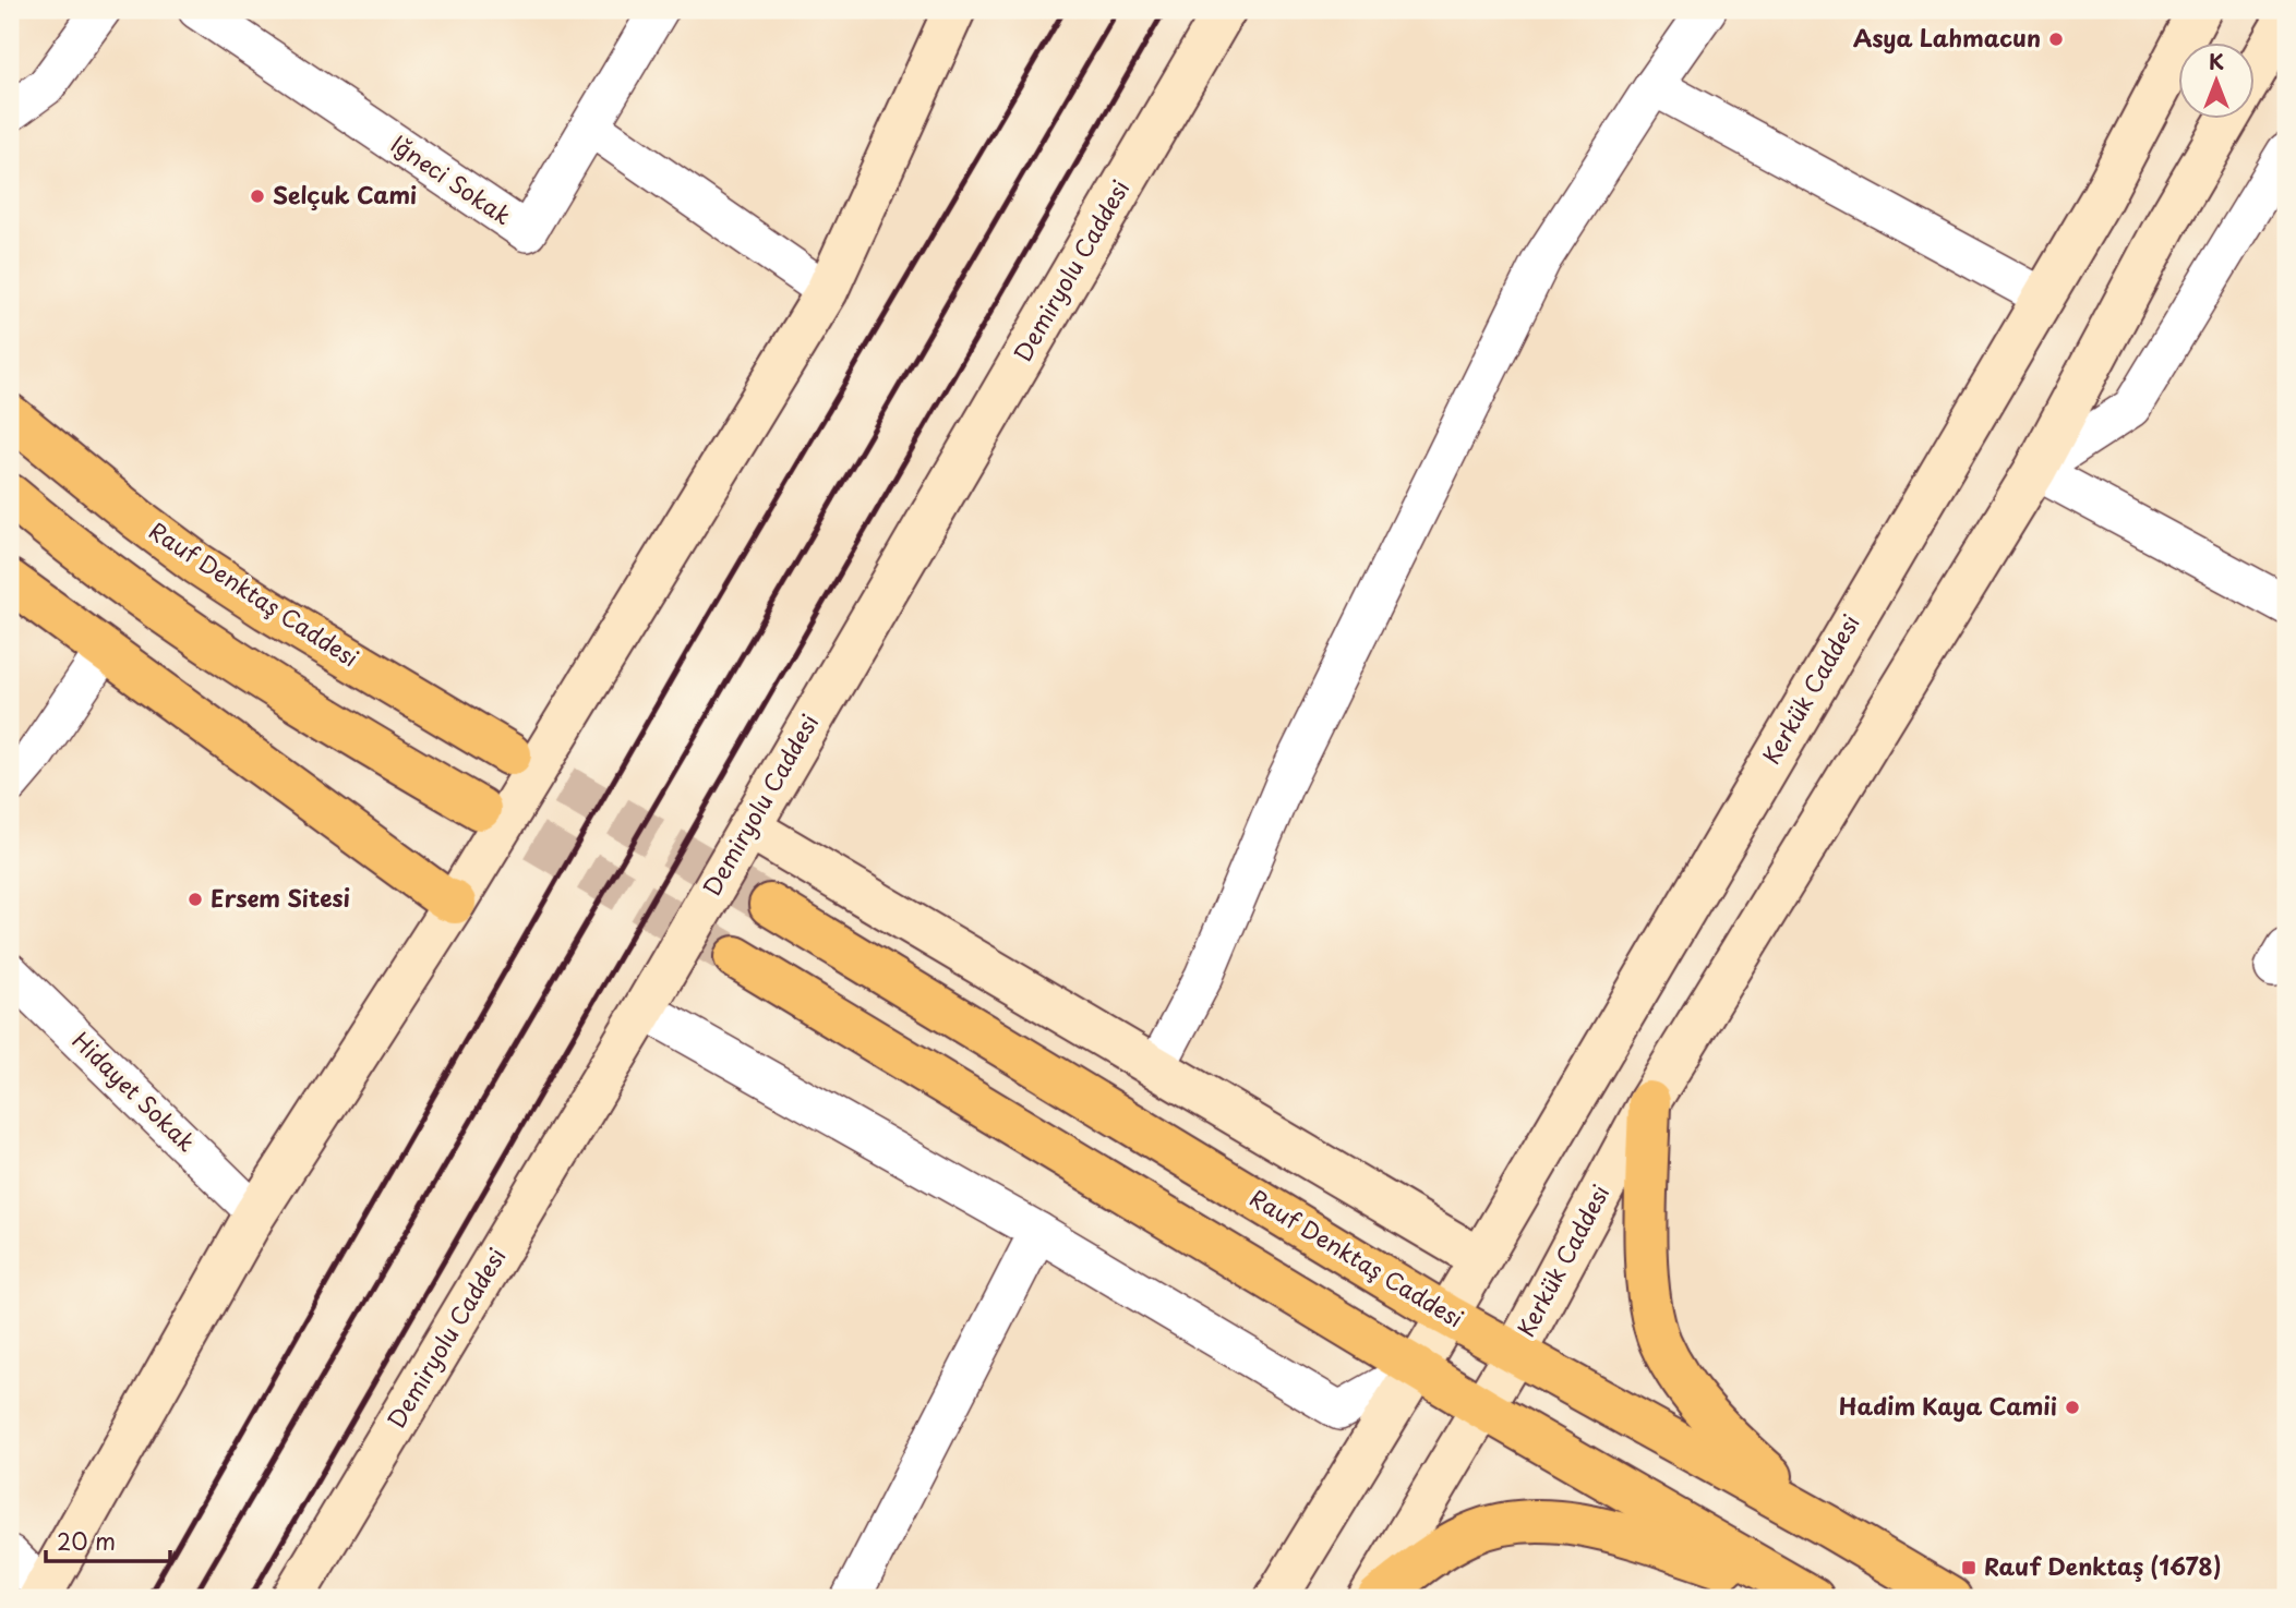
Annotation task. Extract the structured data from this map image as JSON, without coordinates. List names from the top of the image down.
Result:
{
  "streets": {
    "main road": ["Rauf Denktaş Caddesi"],
    "street": [
      "Iğneci Sokak",
      "Demiryolu Caddesi",
      "Kerkük Caddesi",
      "Hidayet Sokak"
    ]
  },
  "crossings": [
    ["Rauf Denktaş Caddesi", "Kerkük Caddesi"]
  ],
  "places": {
    "other": [
      "Asya Lahmacun",
      "Selçuk Cami",
      "Ersem Sitesi",
      "Hadim Kaya Camii"
    ],
    "transit": ["Rauf Denktaş (1678)"]
  },
  "scale_bar": "20 m",
  "north": "top"
}
